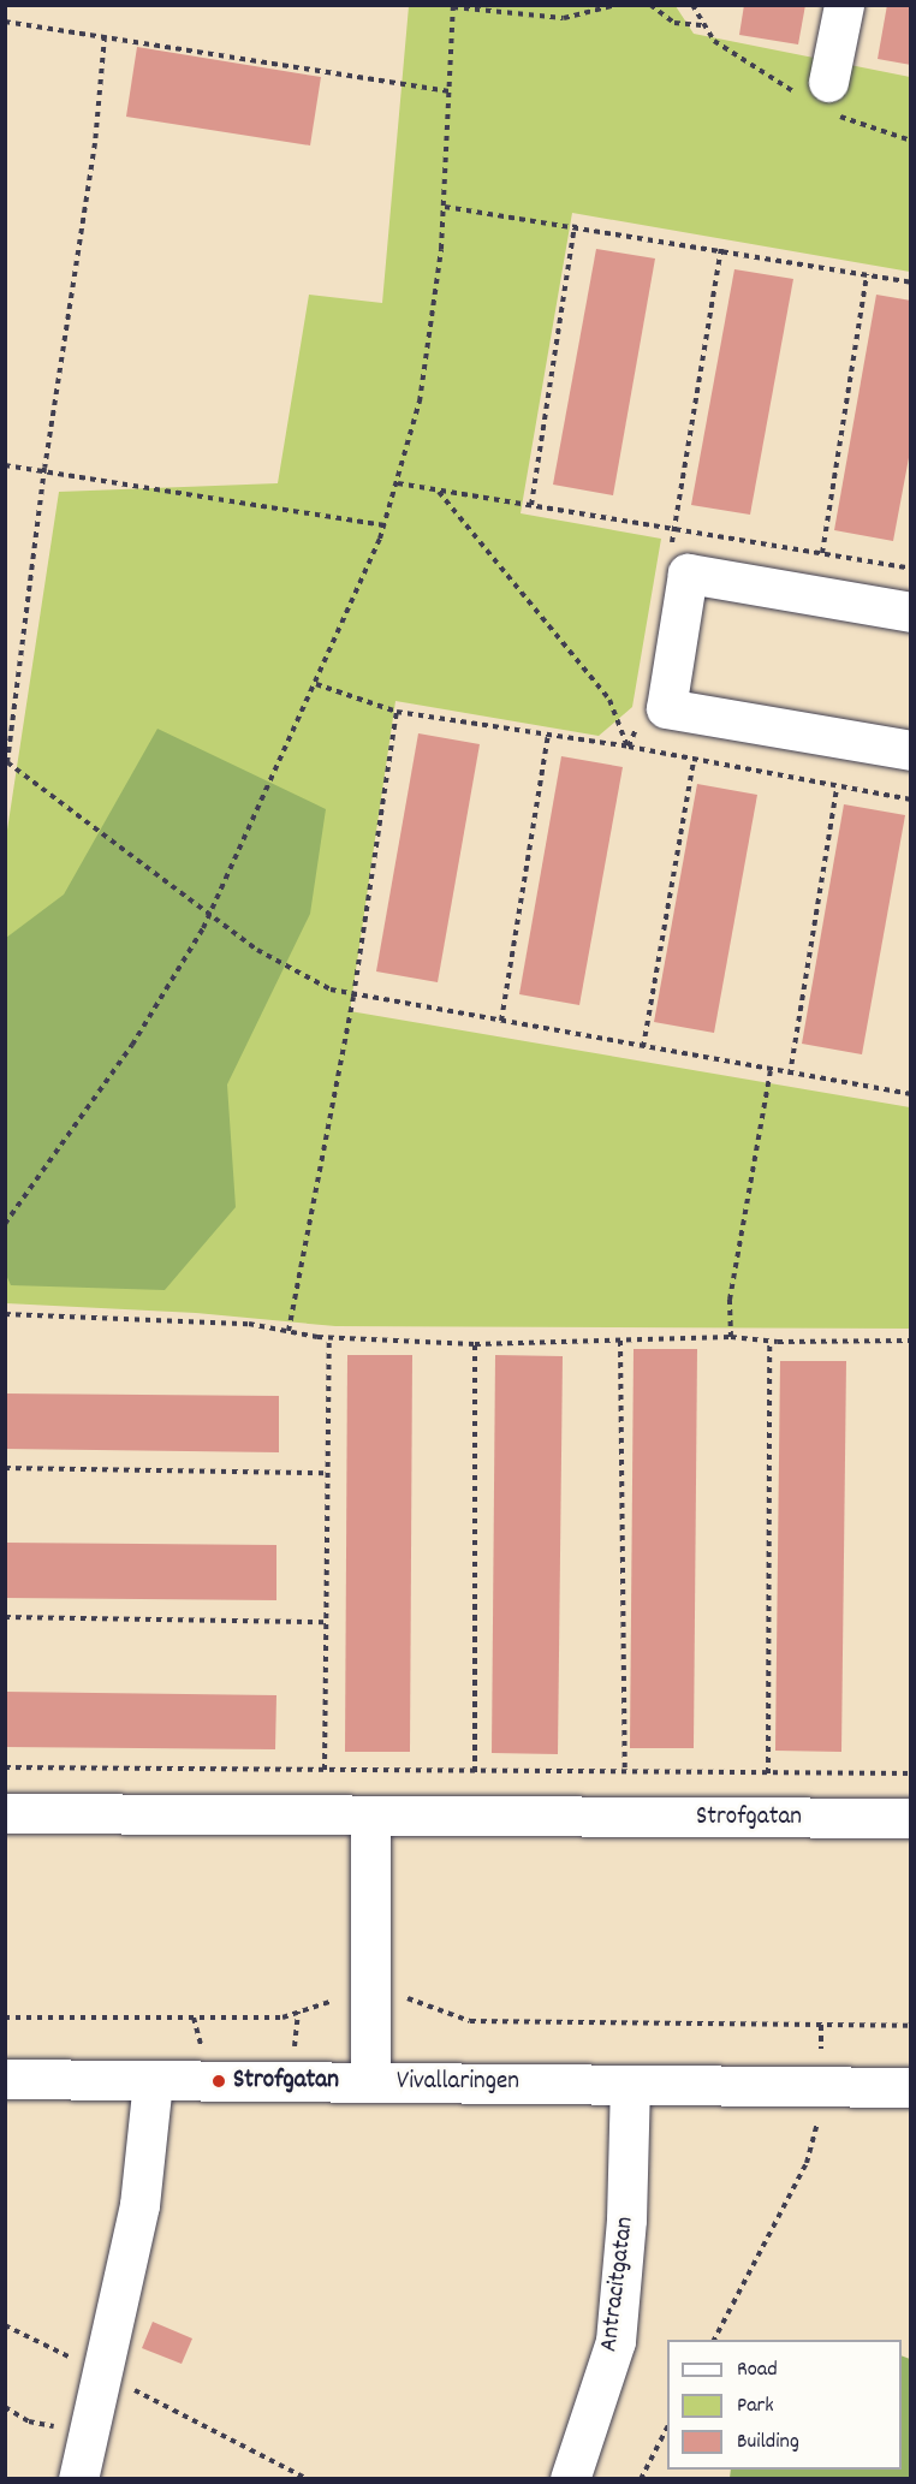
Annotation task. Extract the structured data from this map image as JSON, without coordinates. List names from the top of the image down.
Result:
{
  "streets": {
    "street": ["Strofgatan", "Vivallaringen", "Antracitgatan"]
  },
  "crossings": [
    ["Vivallaringen", "Antracitgatan"]
  ],
  "places": ["Strofgatan"],
  "legend": ["Road", "Park", "Building"]
}
